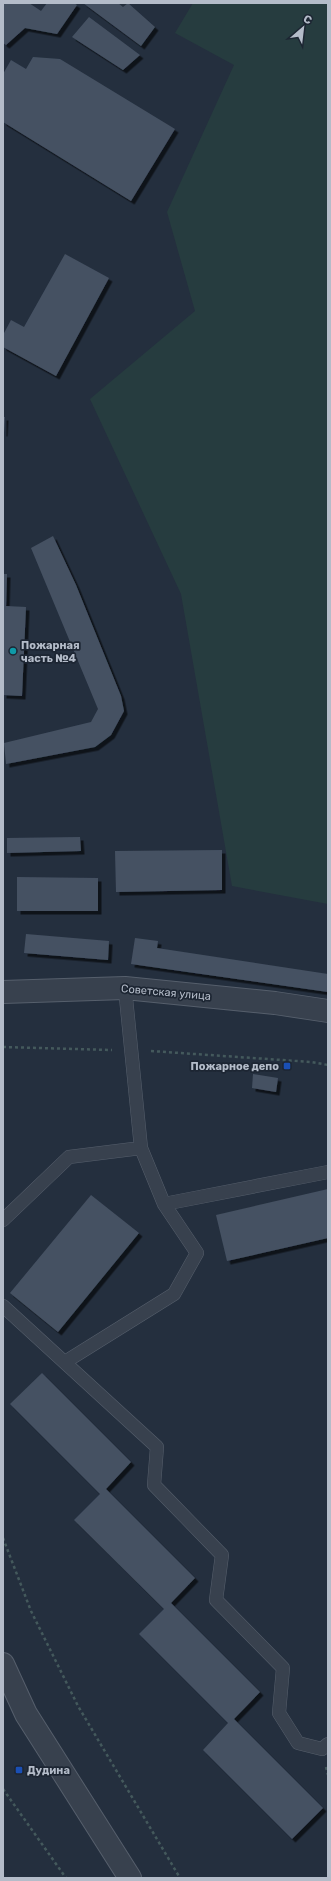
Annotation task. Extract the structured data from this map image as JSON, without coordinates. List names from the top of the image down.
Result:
{
  "streets": {
    "street": ["Советская улица"]
  },
  "places": {
    "other": ["Пожарная часть №4"],
    "transit": ["Пожарное депо", "Дудина"]
  },
  "north": "top right"
}
